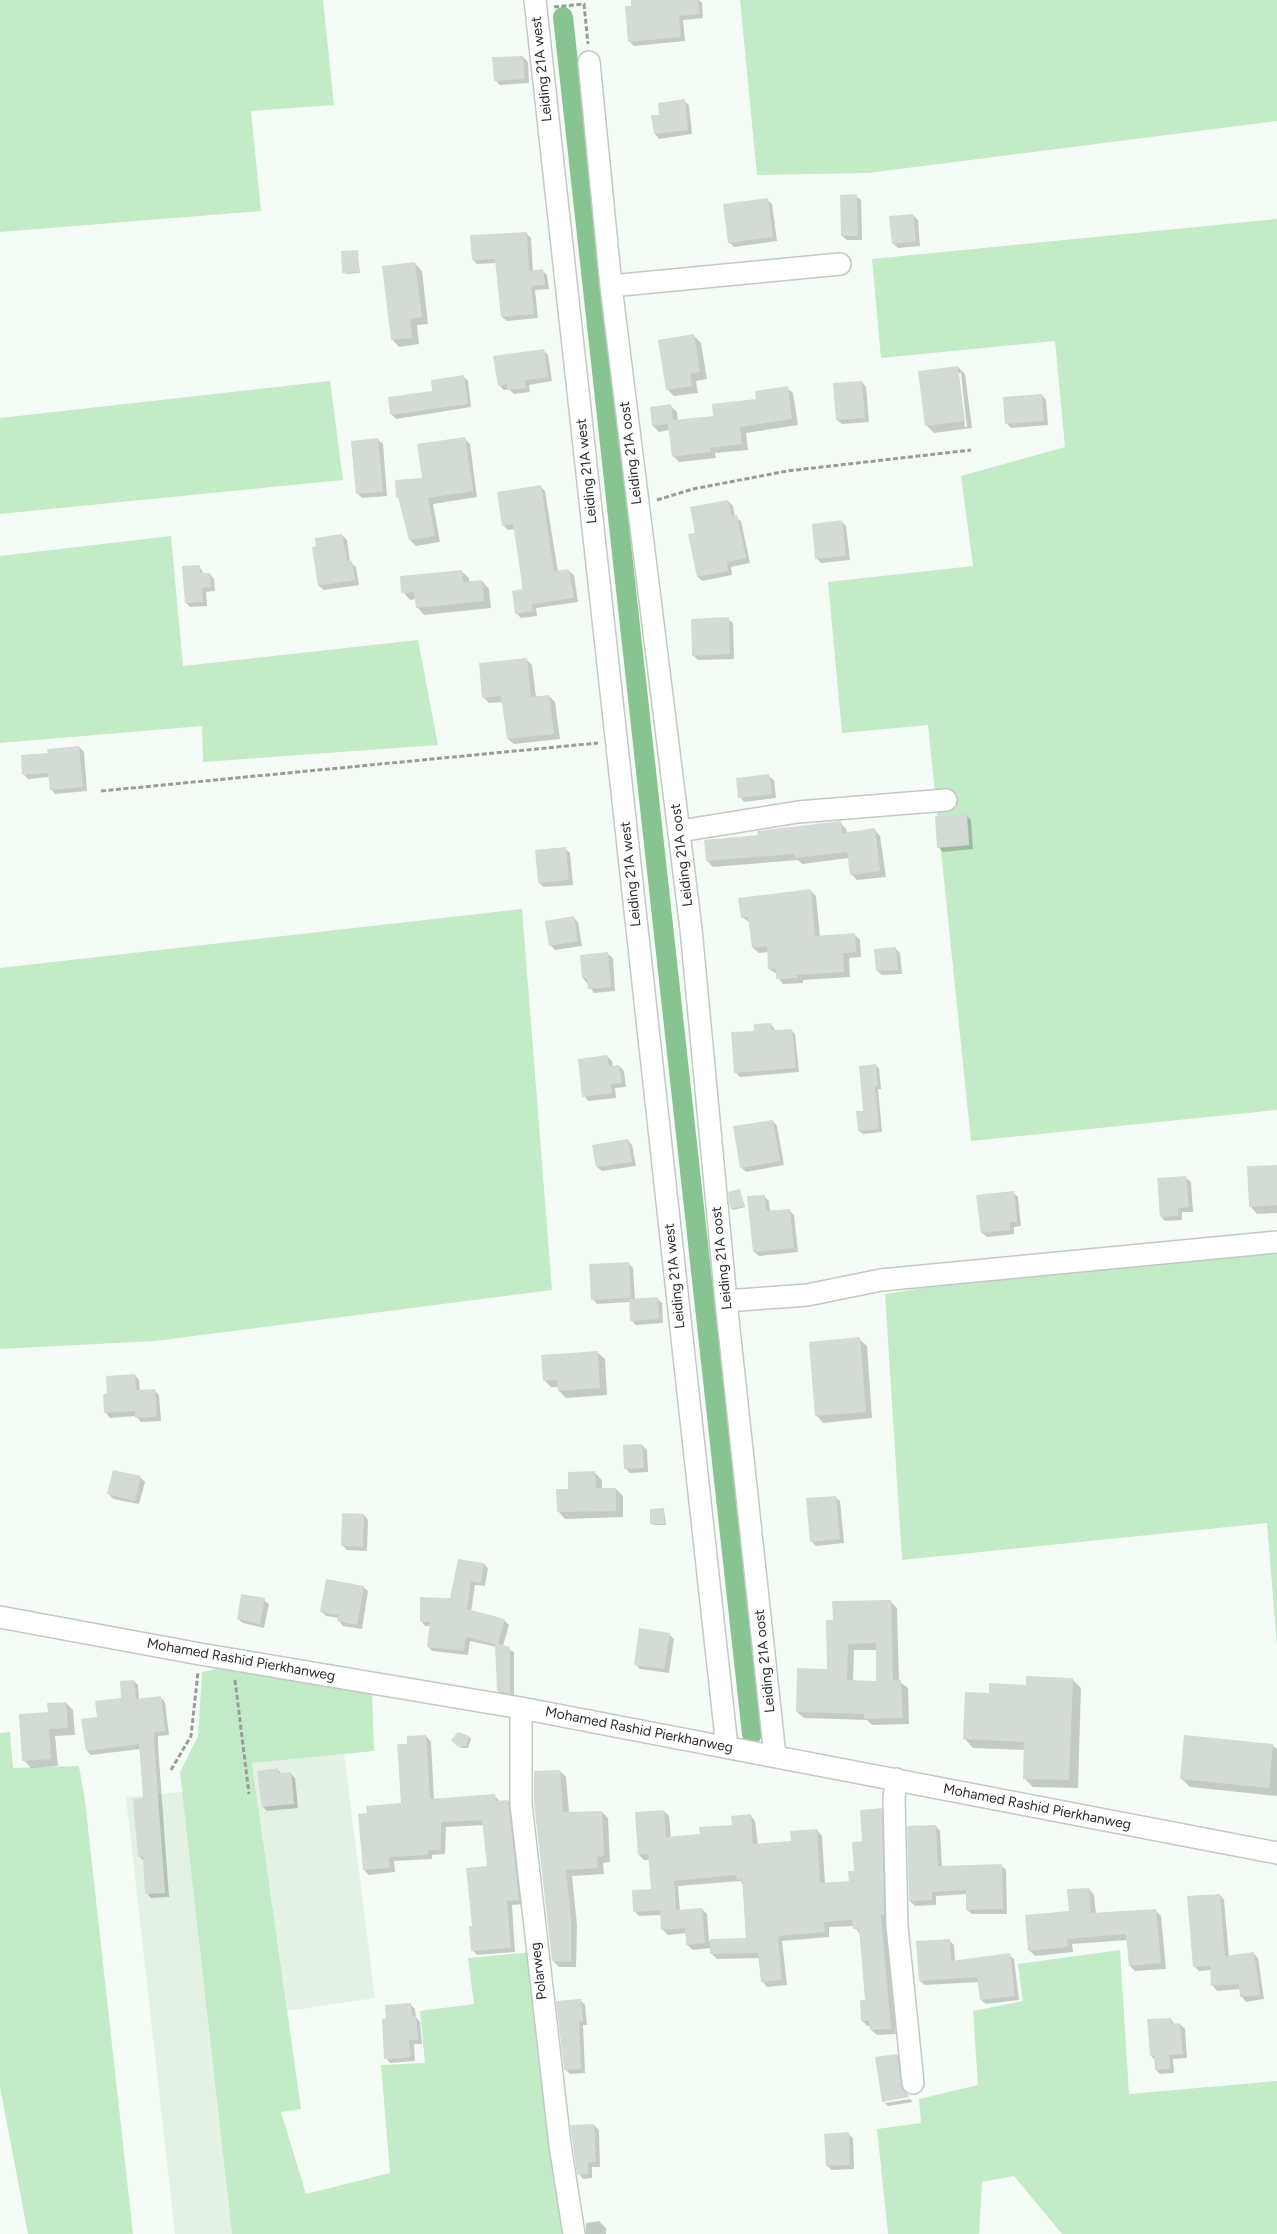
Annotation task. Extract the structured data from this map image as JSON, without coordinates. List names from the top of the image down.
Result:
{
  "streets": {
    "street": [
      "Leiding 21A west",
      "Leiding 21A oost",
      "Mohamed Rashid Pierkhanweg",
      "Polarweg"
    ]
  },
  "crossings": [
    ["Leiding 21A west", "Mohamed Rashid Pierkhanweg"],
    ["Leiding 21A oost", "Mohamed Rashid Pierkhanweg"],
    ["Mohamed Rashid Pierkhanweg", "Polarweg"]
  ]
}
